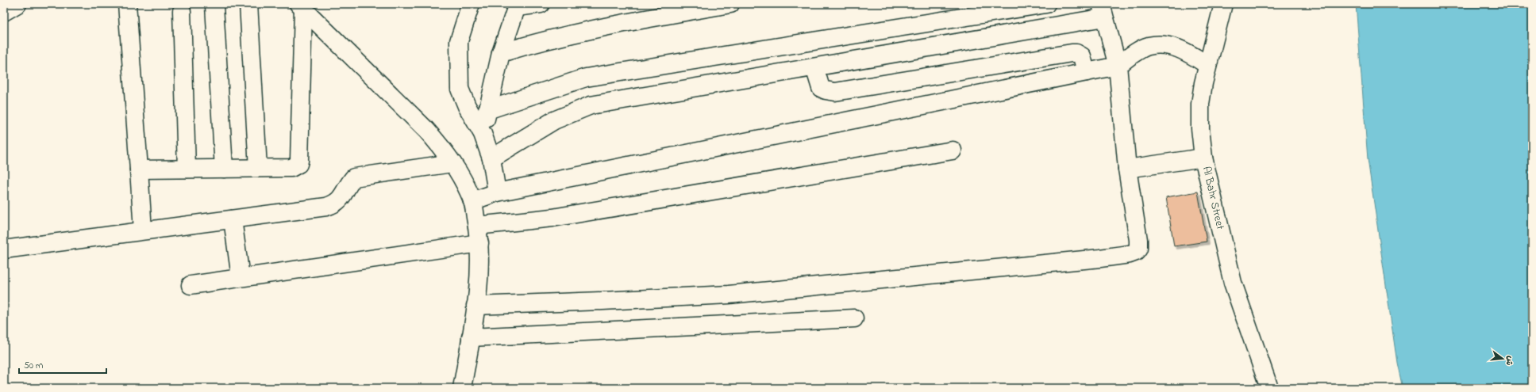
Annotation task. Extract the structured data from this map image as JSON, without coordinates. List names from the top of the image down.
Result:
{
  "streets": {
    "street": ["Al Bahr Street"]
  },
  "scale_bar": "50 m",
  "north": "right"
}
